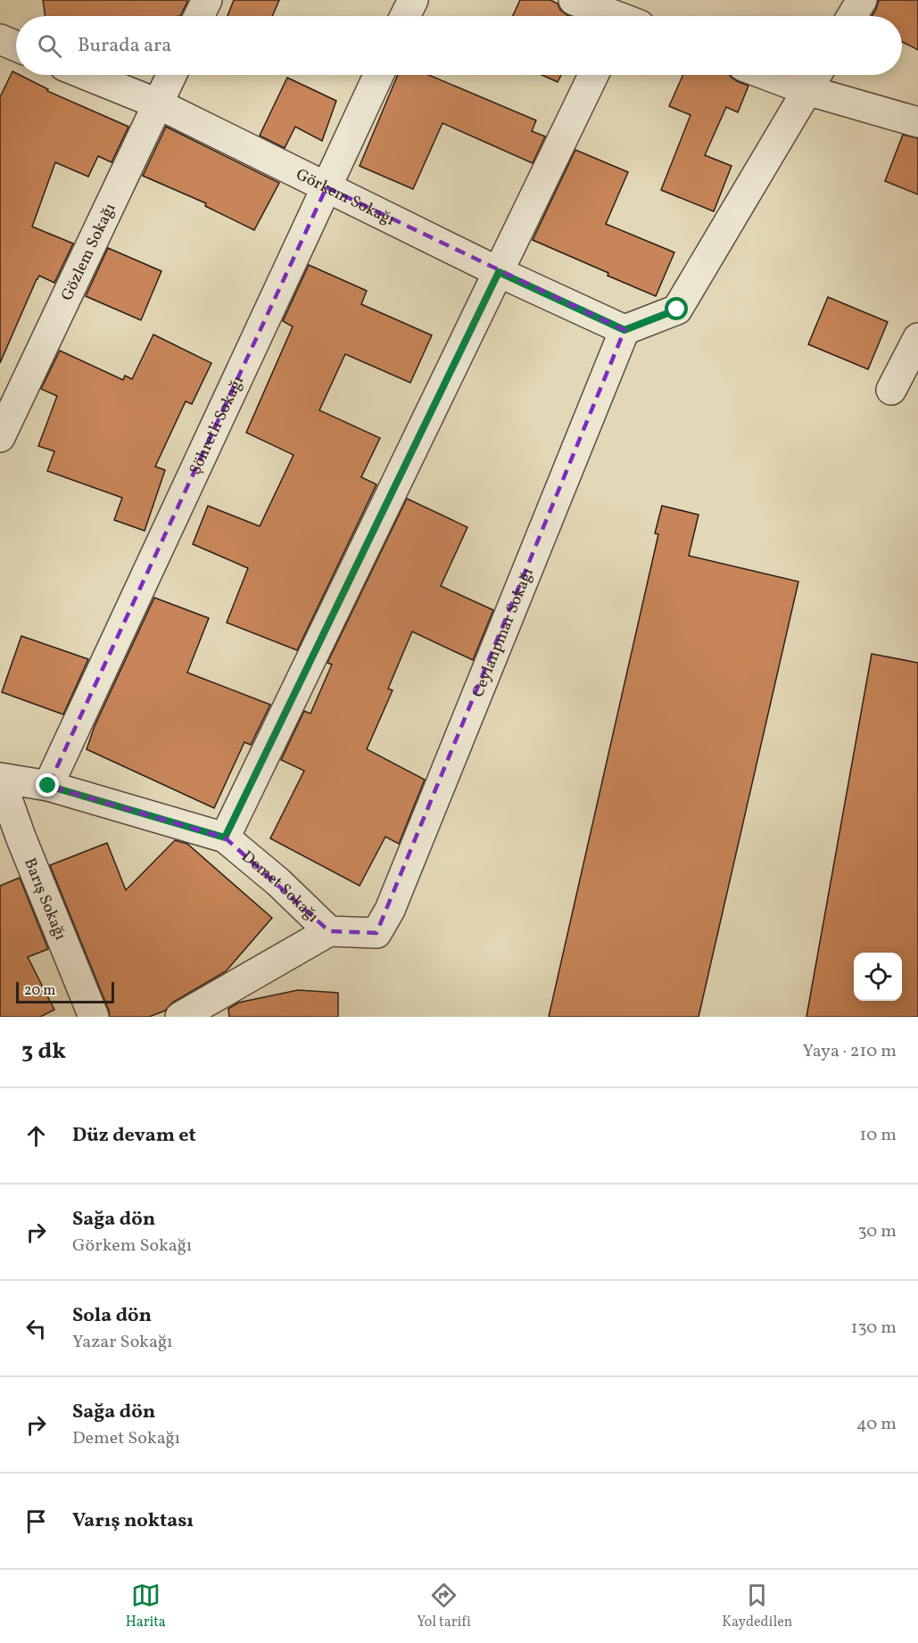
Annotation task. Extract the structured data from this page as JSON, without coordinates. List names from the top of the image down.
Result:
{
  "streets": {
    "street": [
      "Görkem Sokağı",
      "Gözlem Sokağı",
      "Şöhretli Sokağı",
      "Ceylanpınar Sokağı",
      "Demet Sokağı",
      "Barış Sokağı"
    ]
  },
  "crossings": [
    ["Görkem Sokağı", "Gözlem Sokağı"],
    ["Görkem Sokağı", "Şöhretli Sokağı"],
    ["Görkem Sokağı", "Ceylanpınar Sokağı"],
    ["Şöhretli Sokağı", "Demet Sokağı"],
    ["Ceylanpınar Sokağı", "Demet Sokağı"],
    ["Demet Sokağı", "Barış Sokağı"]
  ],
  "scale_bar": "20 m",
  "page": {
    "search": "Burada ara",
    "scale": "20 m",
    "heading": ["3 dk", "Yaya · 210 m"],
    "list": [
      ["Düz devam et", "10 m"],
      ["Sağa dön", "Görkem Sokağı", "30 m"],
      ["Sola dön", "Yazar Sokağı", "130 m"],
      ["Sağa dön", "Demet Sokağı", "40 m"],
      "Varış noktası"
    ],
    "nav": ["Harita", "Yol tarifi", "Kaydedilen"]
  }
}
